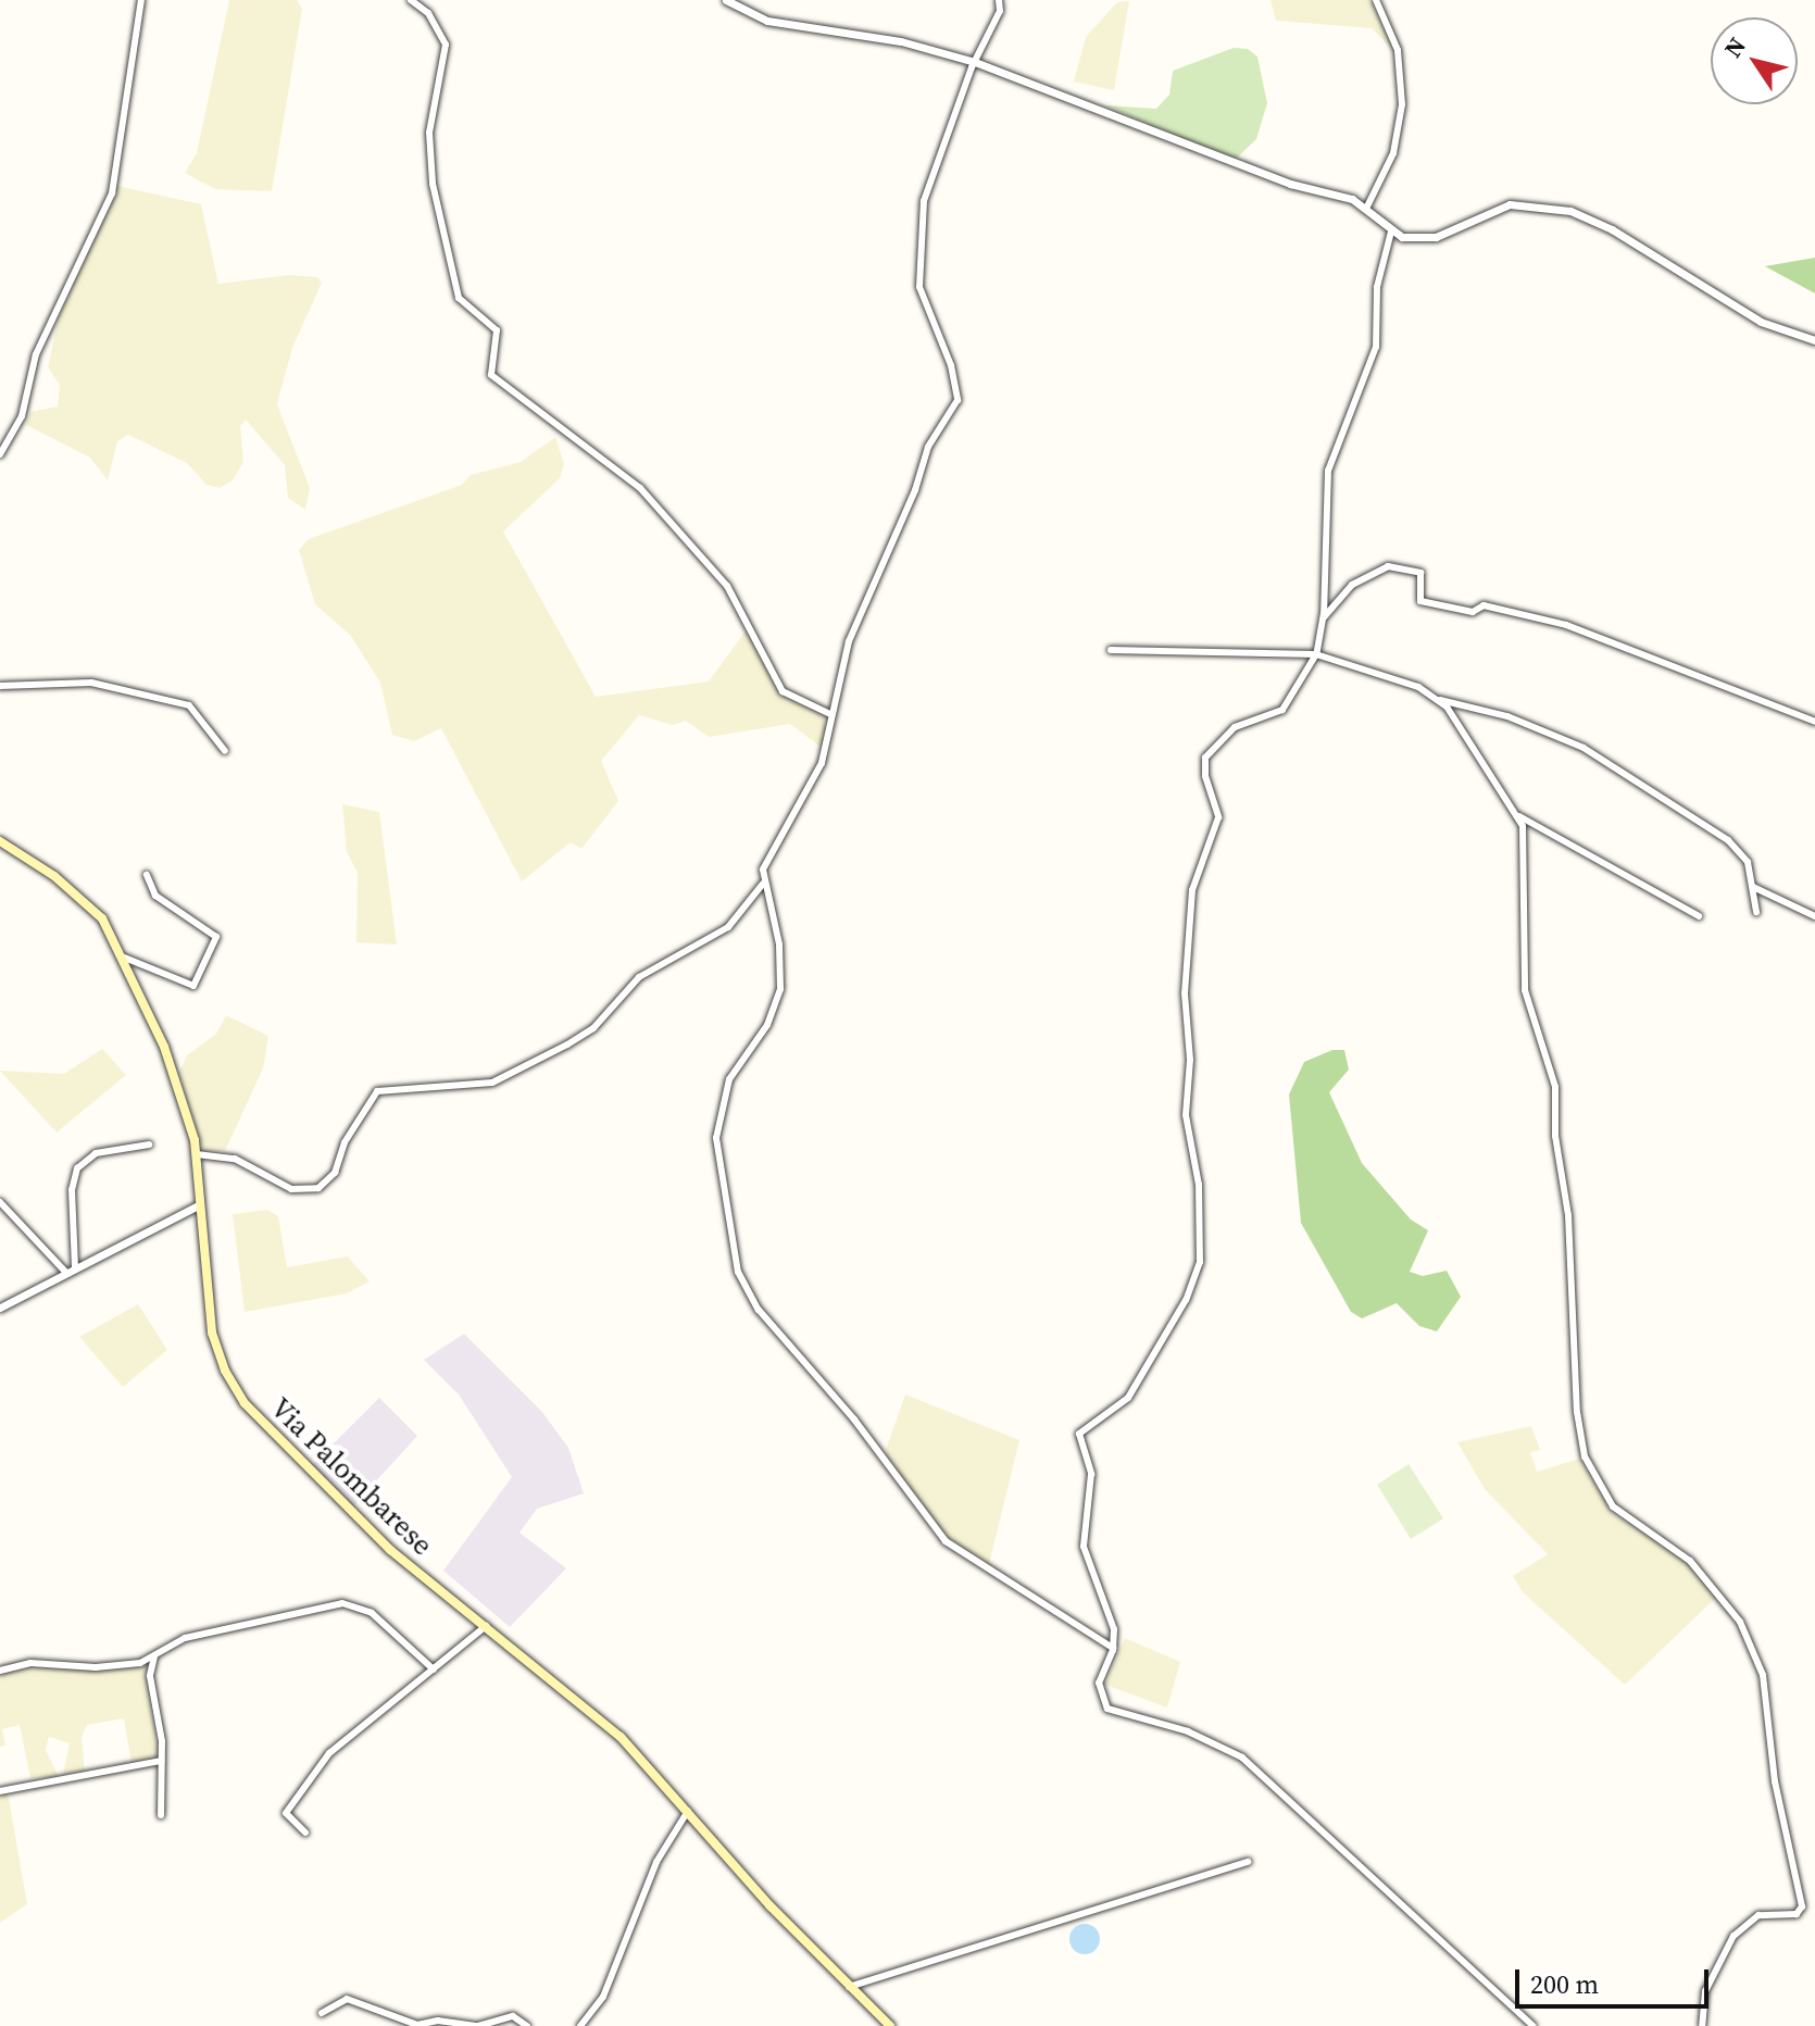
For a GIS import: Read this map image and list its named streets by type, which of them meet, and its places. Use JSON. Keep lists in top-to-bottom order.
{
  "streets": {
    "main road": ["Via Palombarese"]
  },
  "scale_bar": "200 m",
  "north": "top left"
}
